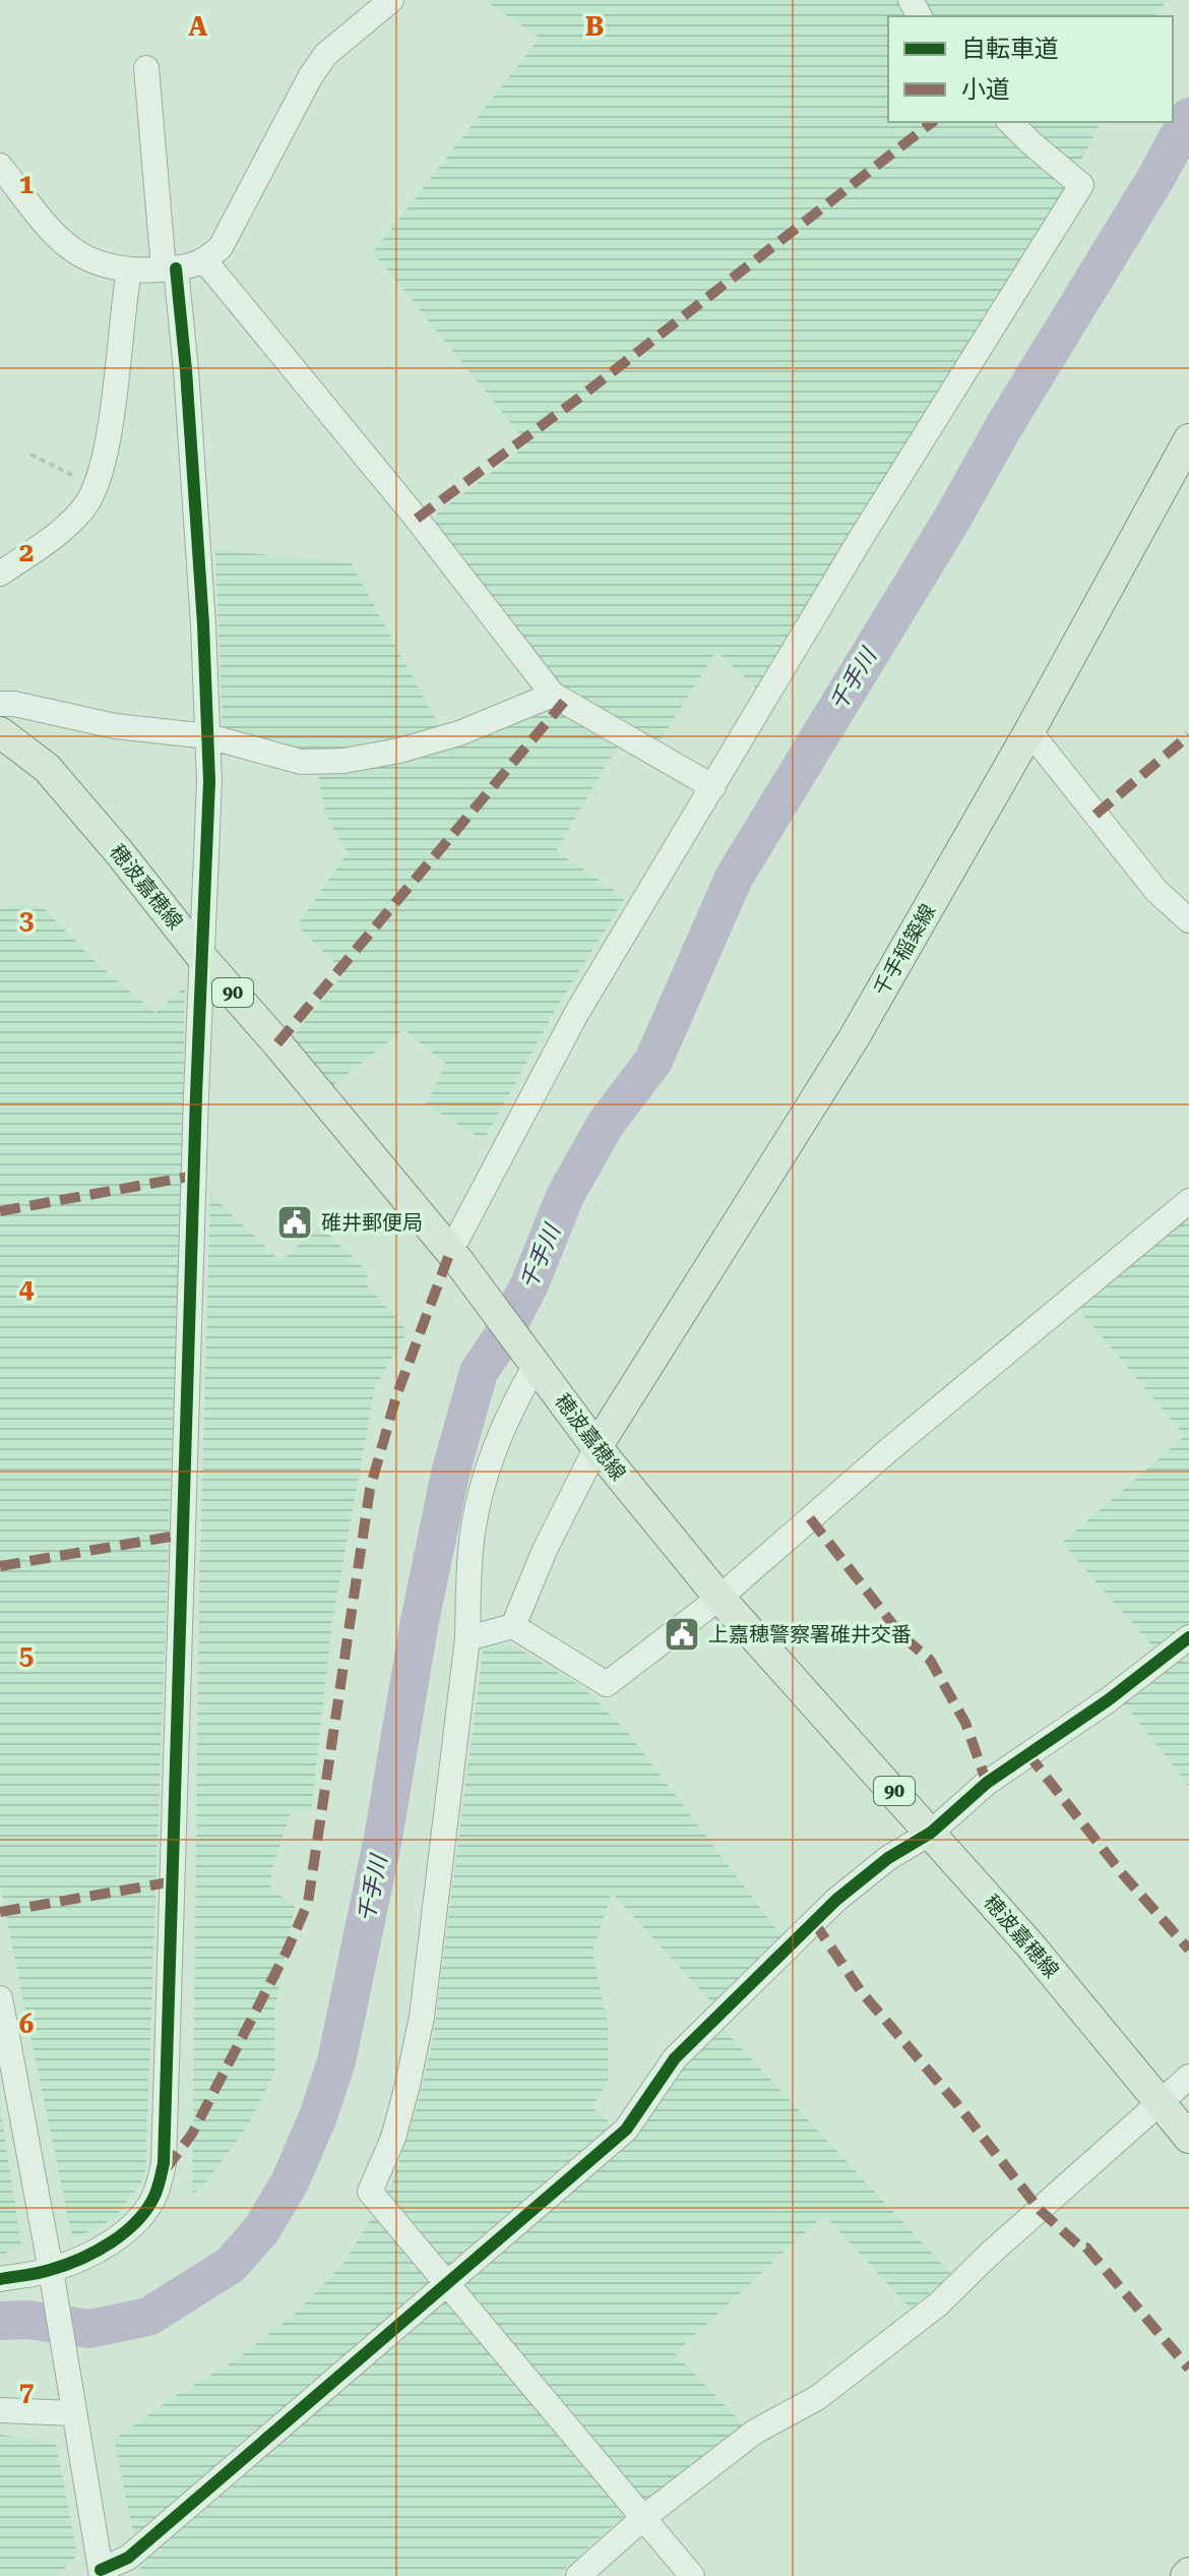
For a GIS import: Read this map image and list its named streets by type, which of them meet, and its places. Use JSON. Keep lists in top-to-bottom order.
{
  "streets": {
    "main road": ["穂波嘉穂線", "千手稲築線", "90"]
  },
  "crossings": [
    ["穂波嘉穂線", "千手稲築線"]
  ],
  "water": ["千手川"],
  "places": {
    "public building": ["碓井郵便局", "上嘉穂警察署碓井交番"]
  },
  "legend": ["自転車道", "小道"],
  "grid": {
    "columns": ["A", "B"],
    "rows": [
      "1",
      "2",
      "3",
      "4",
      "5",
      "6",
      "7"
    ]
  }
}
